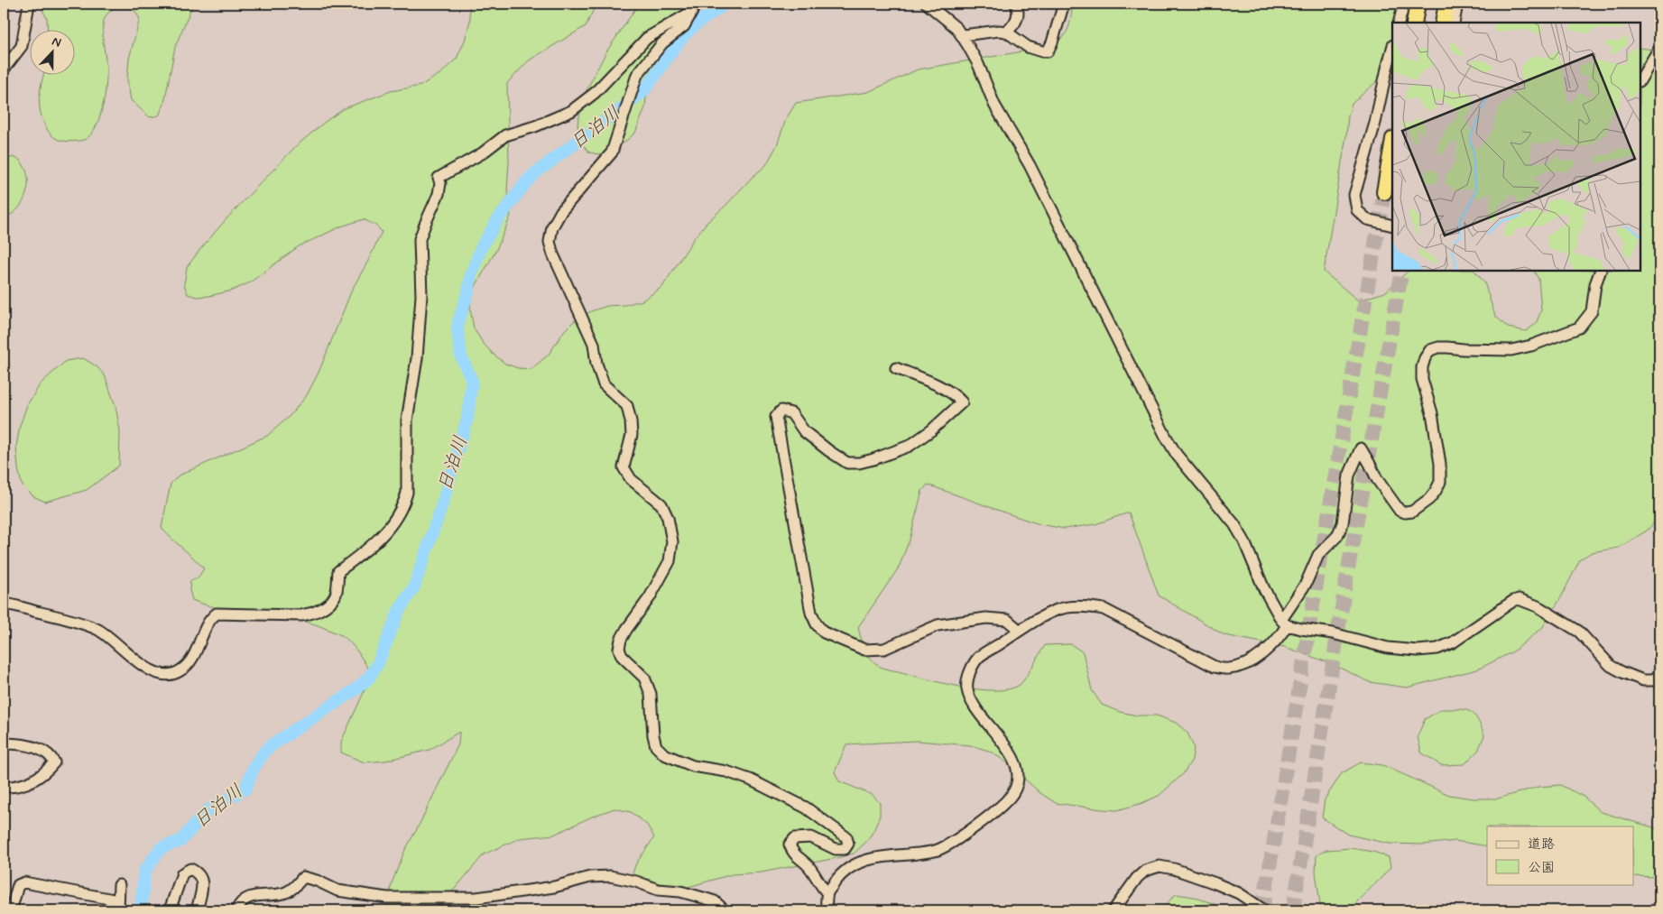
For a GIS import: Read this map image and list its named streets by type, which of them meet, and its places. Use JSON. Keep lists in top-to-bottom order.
{
  "water": ["日泊川"],
  "legend": ["道路", "公園"],
  "north": "top"
}
